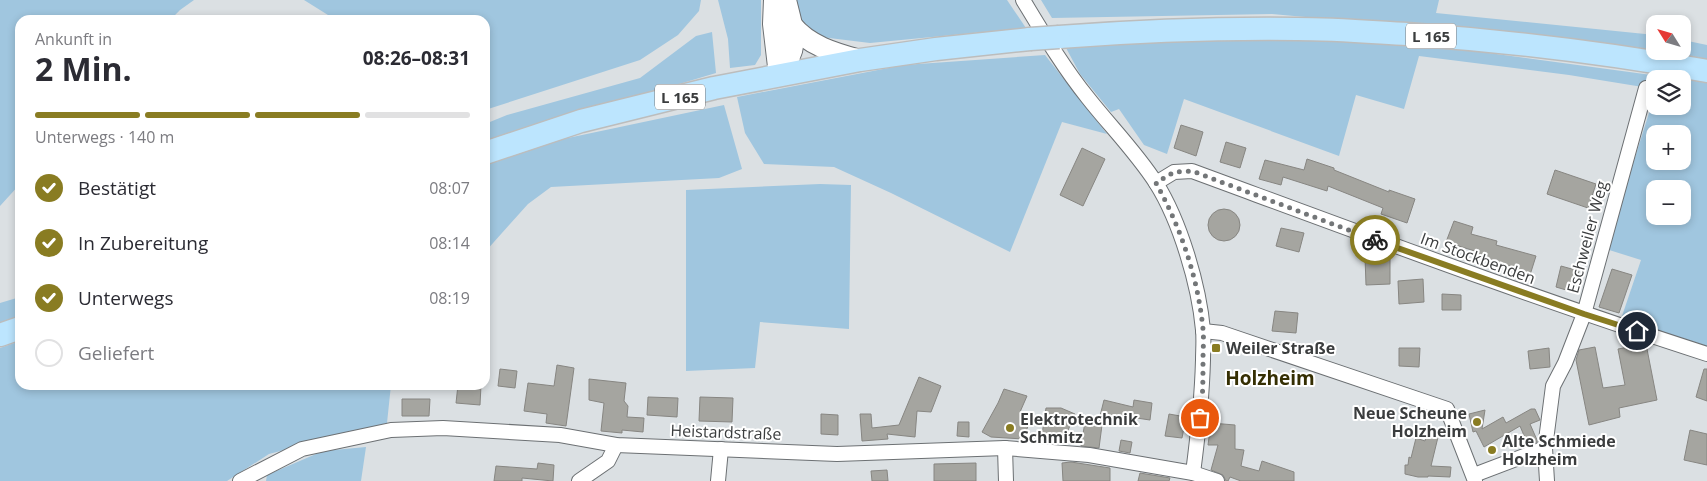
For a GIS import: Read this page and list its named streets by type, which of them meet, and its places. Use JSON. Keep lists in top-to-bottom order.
{
  "streets": {
    "main road": ["L 165"],
    "street": ["Eschweiler Weg", "Im Stockbenden", "Heistardstraße"]
  },
  "crossings": [
    ["Eschweiler Weg", "Im Stockbenden"]
  ],
  "districts": ["Holzheim"],
  "places": {
    "transit": ["Weiler Straße"],
    "other": ["Neue Scheune Holzheim", "Elektrotechnik Schmitz", "Alte Schmiede Holzheim"]
  },
  "north": "top left",
  "page": {
    "map_buttons": ["+", "−"],
    "heading": ["2 Min.", "Ankunft in", "08:26–08:31"],
    "bar": "Unterwegs · 140 m",
    "list": [
      ["Bestätigt", "08:07"],
      ["In Zubereitung", "08:14"],
      ["Unterwegs", "08:19"],
      "Geliefert"
    ]
  }
}
